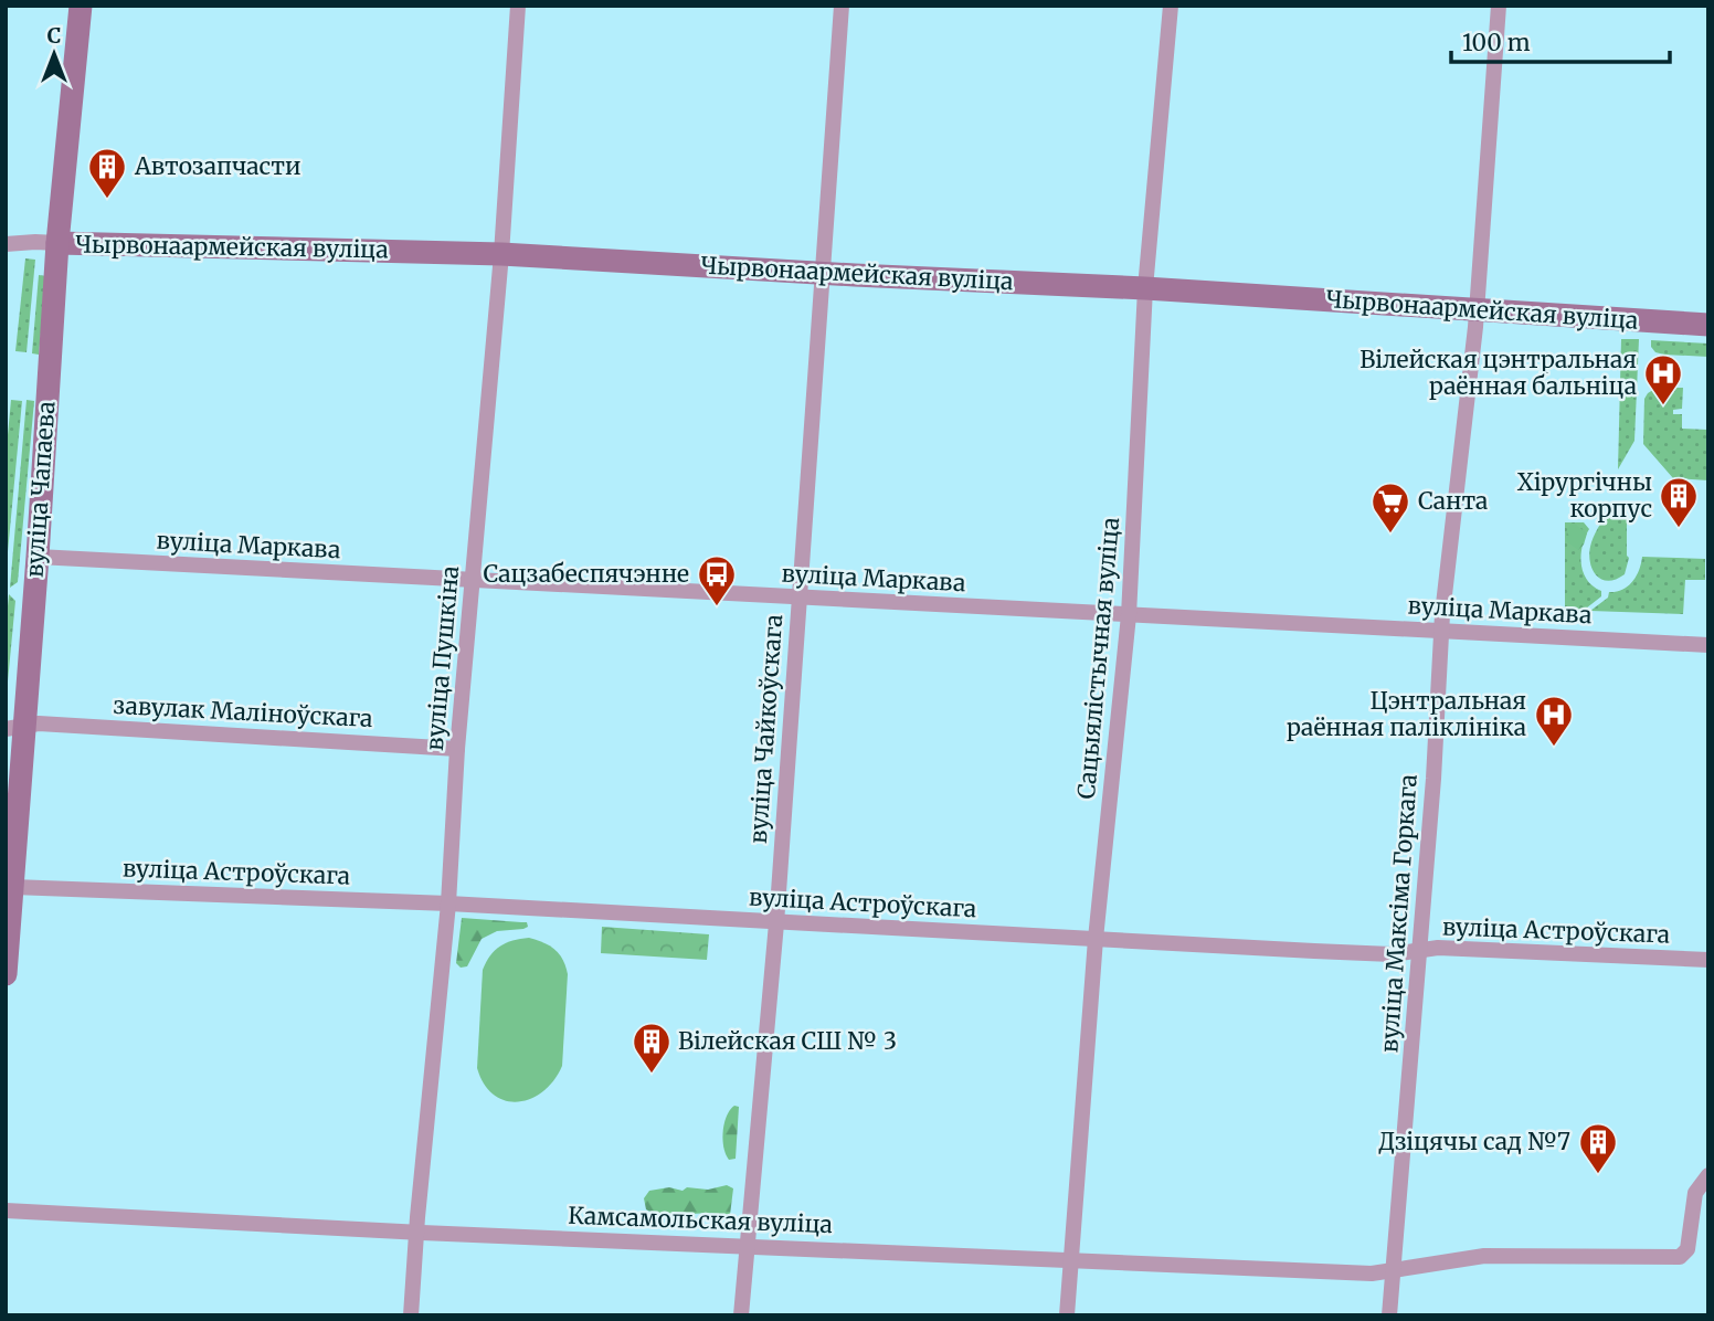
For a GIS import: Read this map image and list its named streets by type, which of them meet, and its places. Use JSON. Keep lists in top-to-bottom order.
{
  "streets": {
    "main road": ["Чырвонаармейская вуліца", "вуліца Чапаева"],
    "street": [
      "вуліца Маркава",
      "вуліца Пушкіна",
      "Сацыялістычная вуліца",
      "завулак Маліноўскага",
      "вуліца Чайкоўскага",
      "вуліца Астроўскага",
      "вуліца Максіма Горкага",
      "Камсамольская вуліца"
    ]
  },
  "crossings": [
    ["Чырвонаармейская вуліца", "вуліца Чапаева"],
    ["Чырвонаармейская вуліца", "вуліца Пушкіна"],
    ["Чырвонаармейская вуліца", "Сацыялістычная вуліца"],
    ["Чырвонаармейская вуліца", "вуліца Чайкоўскага"],
    ["Чырвонаармейская вуліца", "вуліца Максіма Горкага"],
    ["вуліца Чапаева", "вуліца Маркава"],
    ["вуліца Чапаева", "завулак Маліноўскага"],
    ["вуліца Чапаева", "вуліца Астроўскага"],
    ["вуліца Маркава", "вуліца Пушкіна"],
    ["вуліца Маркава", "Сацыялістычная вуліца"],
    ["вуліца Маркава", "вуліца Чайкоўскага"],
    ["вуліца Маркава", "вуліца Максіма Горкага"],
    ["вуліца Пушкіна", "завулак Маліноўскага"],
    ["вуліца Пушкіна", "вуліца Астроўскага"],
    ["вуліца Пушкіна", "Камсамольская вуліца"],
    ["Сацыялістычная вуліца", "вуліца Астроўскага"],
    ["Сацыялістычная вуліца", "Камсамольская вуліца"],
    ["вуліца Чайкоўскага", "вуліца Астроўскага"],
    ["вуліца Чайкоўскага", "Камсамольская вуліца"],
    ["вуліца Астроўскага", "вуліца Максіма Горкага"],
    ["вуліца Максіма Горкага", "Камсамольская вуліца"]
  ],
  "places": {
    "building": [
      "Автозапчасти",
      "Хірургічны корпус",
      "Вілейская СШ № 3",
      "Дзіцячы сад №7"
    ],
    "hospital": ["Вілейская цэнтральная раённая бальніца", "Цэнтральная раённая паліклініка"],
    "supermarket": ["Санта"],
    "bus stop": ["Сацзабеспячэнне"]
  },
  "scale_bar": "100 m",
  "north": "top"
}
